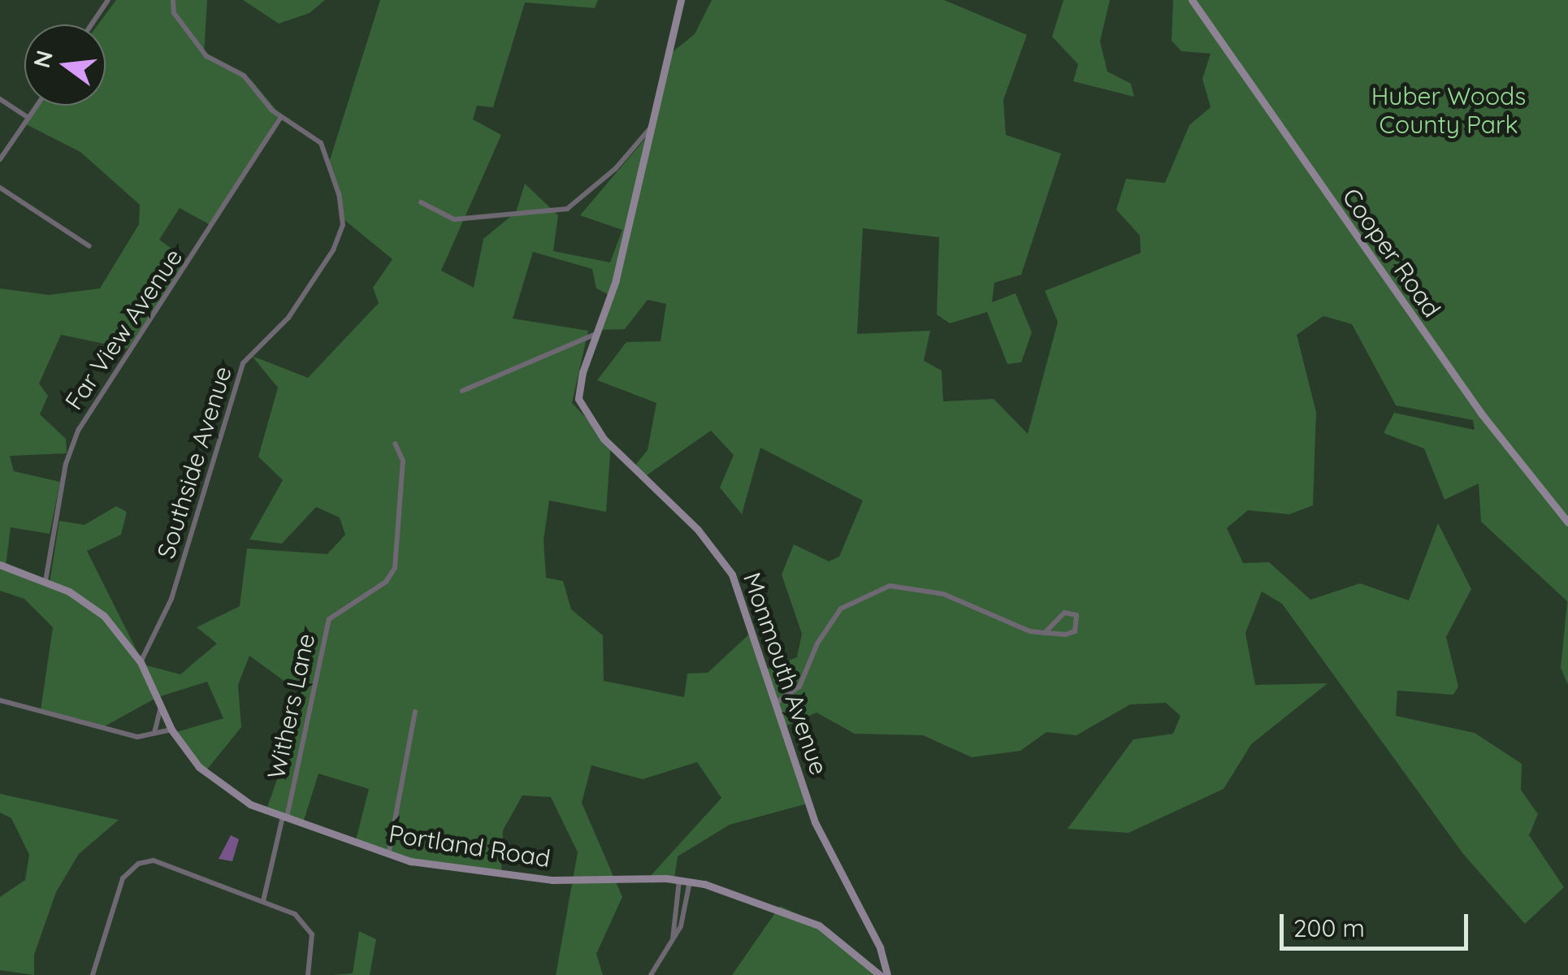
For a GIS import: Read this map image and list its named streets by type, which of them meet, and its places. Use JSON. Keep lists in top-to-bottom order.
{
  "streets": {
    "street": [
      "Cooper Road",
      "Far View Avenue",
      "Southside Avenue",
      "Monmouth Avenue",
      "Withers Lane",
      "Portland Road"
    ]
  },
  "crossings": [
    ["Far View Avenue", "Southside Avenue"],
    ["Far View Avenue", "Portland Road"],
    ["Southside Avenue", "Portland Road"],
    ["Withers Lane", "Portland Road"]
  ],
  "parks": ["Huber Woods County Park"],
  "scale_bar": "200 m",
  "north": "left"
}
